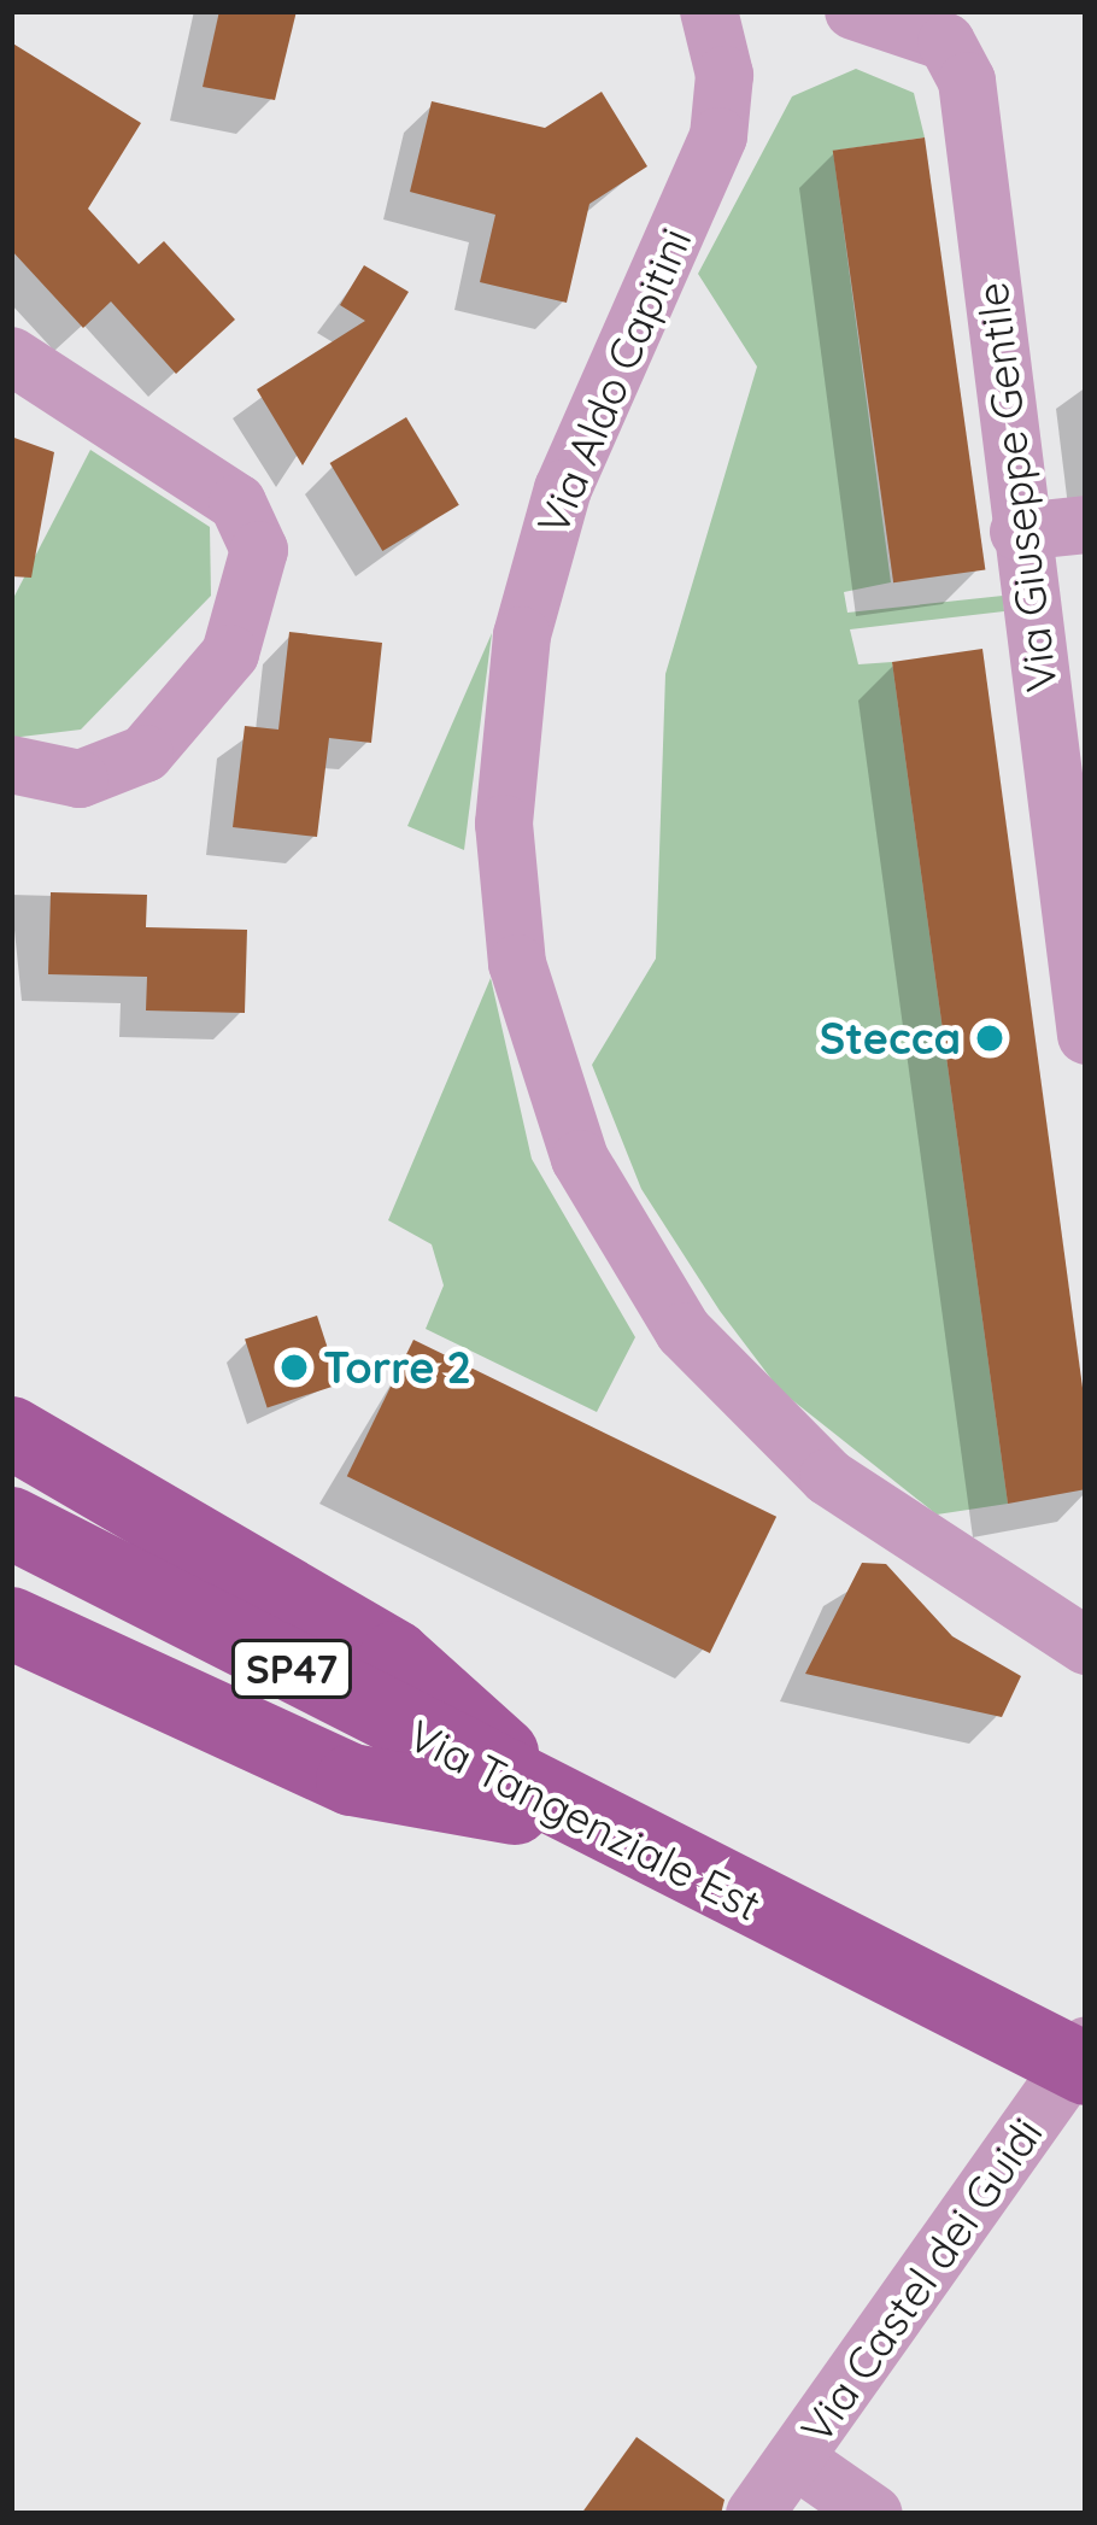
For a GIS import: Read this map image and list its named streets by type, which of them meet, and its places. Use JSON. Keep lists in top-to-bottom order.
{
  "streets": {
    "main road": ["SP47", "Via Tangenziale Est"],
    "street": ["Via Aldo Capitini", "Via Giuseppe Gentile", "Via Castel dei Guidi"]
  },
  "crossings": [
    ["Via Tangenziale Est", "Via Castel dei Guidi"]
  ],
  "places": ["Stecca", "Torre 2"]
}
